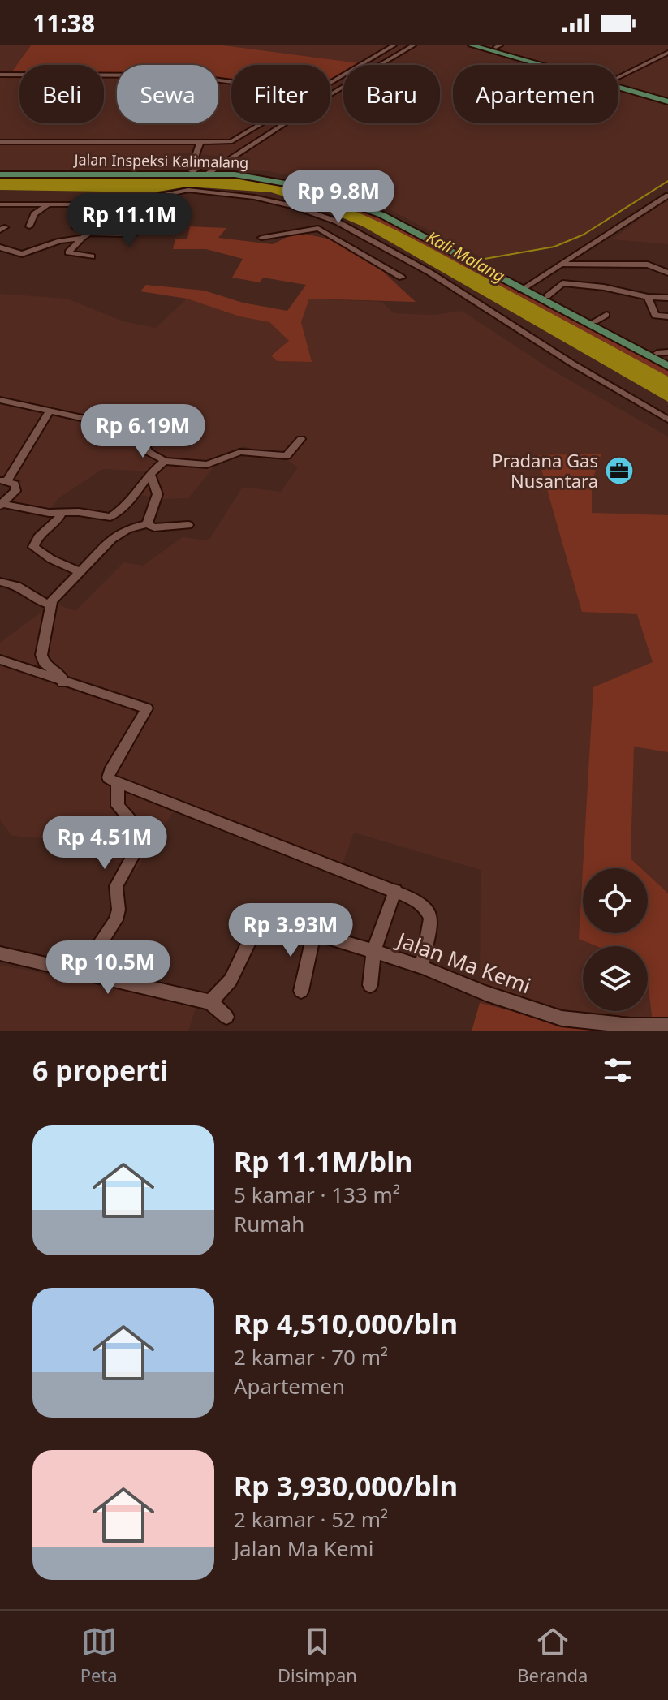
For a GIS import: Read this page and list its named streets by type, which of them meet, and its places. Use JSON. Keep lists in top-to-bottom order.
{
  "streets": {
    "main road": ["Jalan Inspeksi Kalimalang"],
    "street": ["Jalan Ma Kemi"]
  },
  "water": ["Kali Malang"],
  "places": {
    "office": ["Pradana Gas Nusantara"]
  },
  "page": {
    "status": "11:38",
    "chip": [
      "Beli",
      "Sewa",
      "Filter",
      "Baru",
      "Apartemen"
    ],
    "price": [
      "Rp 9.8M",
      "Rp 11.1M",
      "Rp 6.19M",
      "Rp 4.51M",
      "Rp 3.93M",
      "Rp 10.5M"
    ],
    "heading": "6 properti",
    "list": [
      {
        "name": "Rp 11.1M/bln",
        "note": "5 kamar · 133 m² · Rumah"
      },
      {
        "name": "Rp 4,510,000/bln",
        "note": "2 kamar · 70 m² · Apartemen"
      },
      {
        "name": "Rp 3,930,000/bln",
        "note": "2 kamar · 52 m² · Jalan Ma Kemi"
      }
    ],
    "tabs": ["Peta", "Disimpan", "Beranda"]
  }
}
